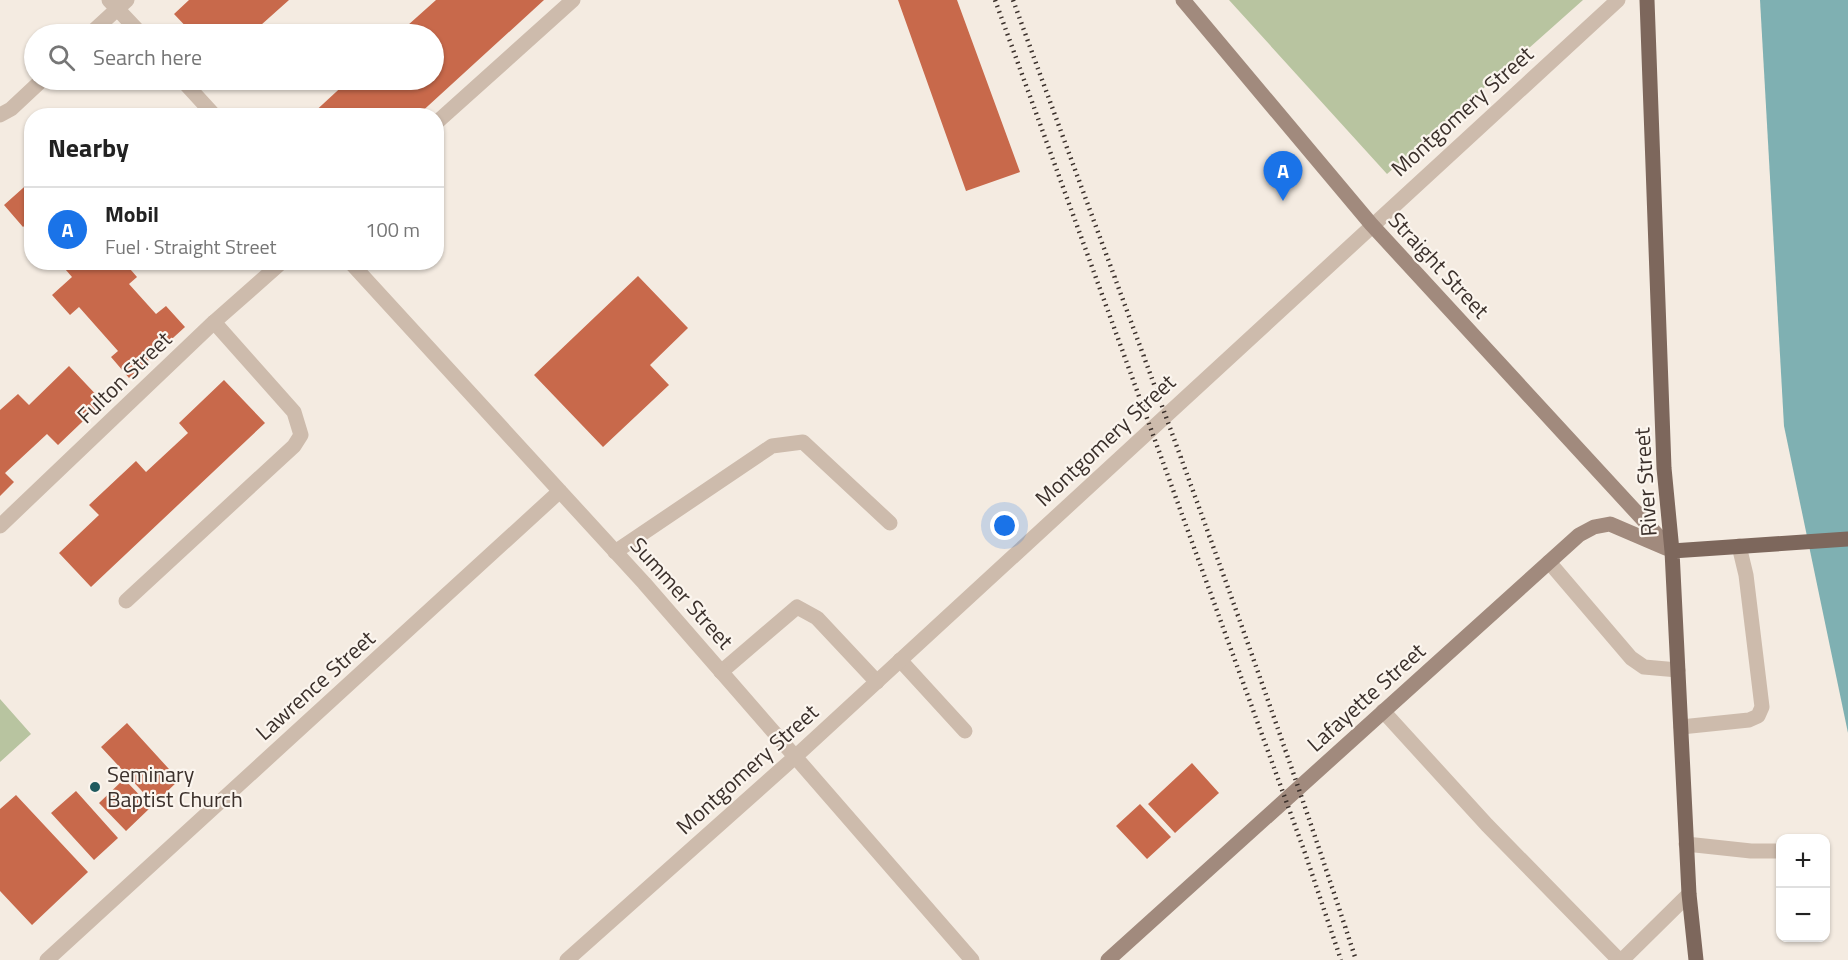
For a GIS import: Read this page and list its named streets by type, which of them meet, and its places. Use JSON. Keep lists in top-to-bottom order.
{
  "streets": {
    "main road": ["Straight Street", "River Street", "Lafayette Street"],
    "street": [
      "Montgomery Street",
      "Fulton Street",
      "Summer Street",
      "Lawrence Street"
    ]
  },
  "crossings": [
    ["Montgomery Street", "Straight Street"],
    ["Montgomery Street", "Summer Street"],
    ["Straight Street", "River Street"],
    ["Straight Street", "Lafayette Street"],
    ["River Street", "Lafayette Street"],
    ["Summer Street", "Lawrence Street"]
  ],
  "places": ["Seminary Baptist Church"],
  "page": {
    "search": "Search here",
    "heading": "Nearby",
    "pins": "A",
    "list": [
      {
        "mark": "A",
        "name": "Mobil",
        "note": "Fuel · Straight Street",
        "value": "100 m"
      }
    ],
    "map_buttons": ["+", "−"]
  }
}
